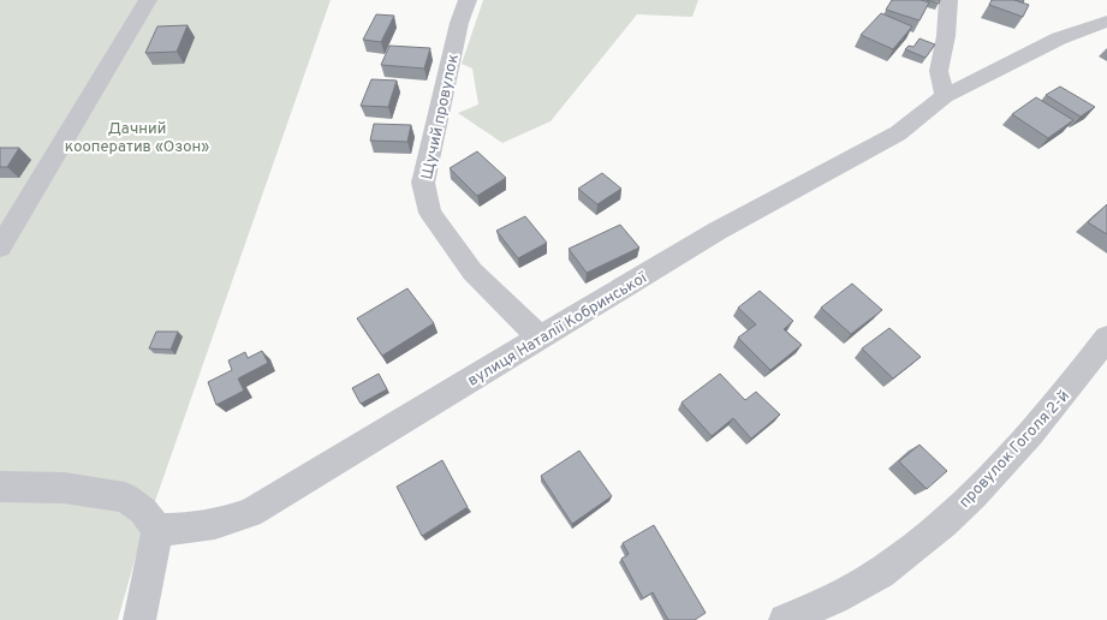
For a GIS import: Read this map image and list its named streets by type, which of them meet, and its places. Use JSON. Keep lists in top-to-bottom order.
{
  "streets": {
    "street": ["Щучий провулок", "вулиця Наталії Кобринської", "провулок Гоголя 2-й"]
  },
  "crossings": [
    ["Щучий провулок", "вулиця Наталії Кобринської"]
  ],
  "parks": ["Дачний кооператив «Озон»"]
}
